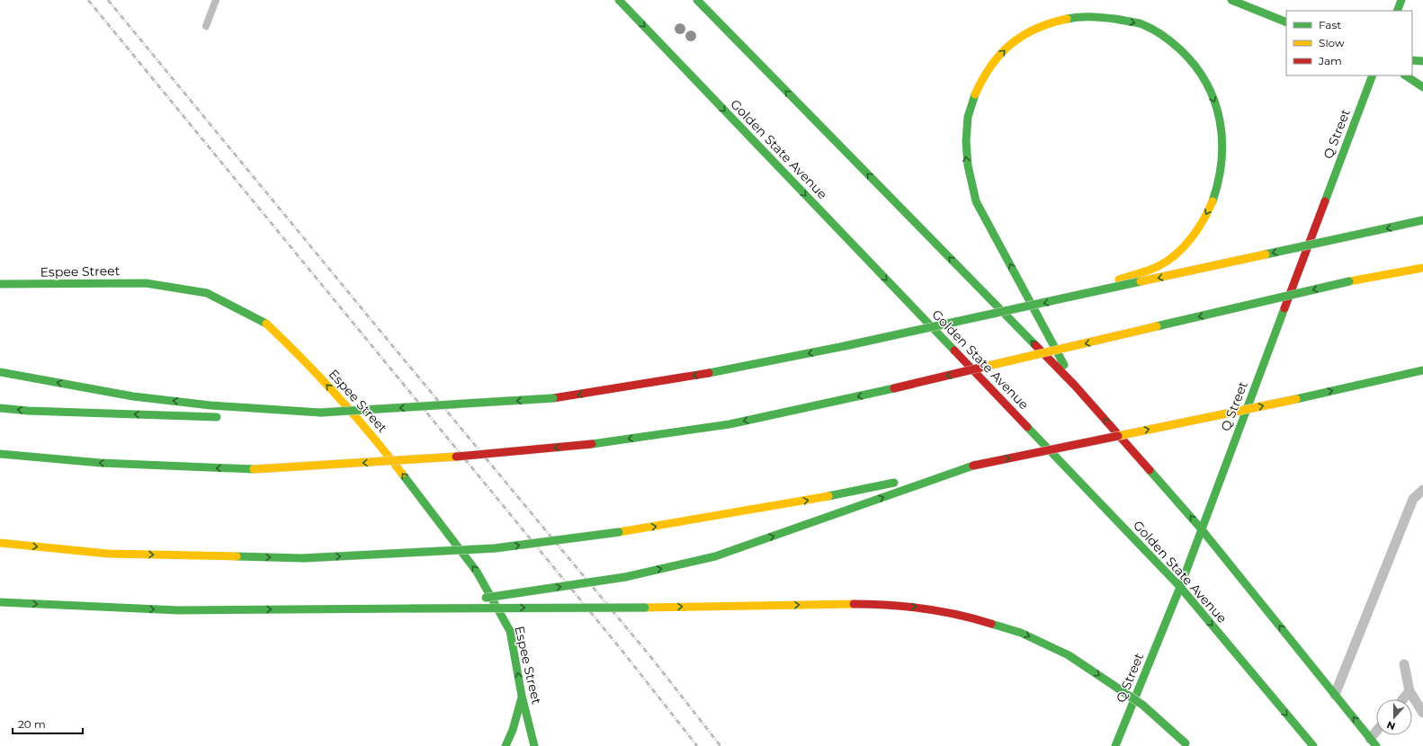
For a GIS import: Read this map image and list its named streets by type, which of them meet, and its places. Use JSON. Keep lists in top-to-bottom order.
{
  "streets": {
    "main road": ["Q Street", "Golden State Avenue", "Espee Street"]
  },
  "crossings": [
    ["Q Street", "Golden State Avenue"]
  ],
  "one_way": ["Espee Street"],
  "legend": ["Fast", "Slow", "Jam"],
  "scale_bar": "20 m",
  "north": "bottom"
}
